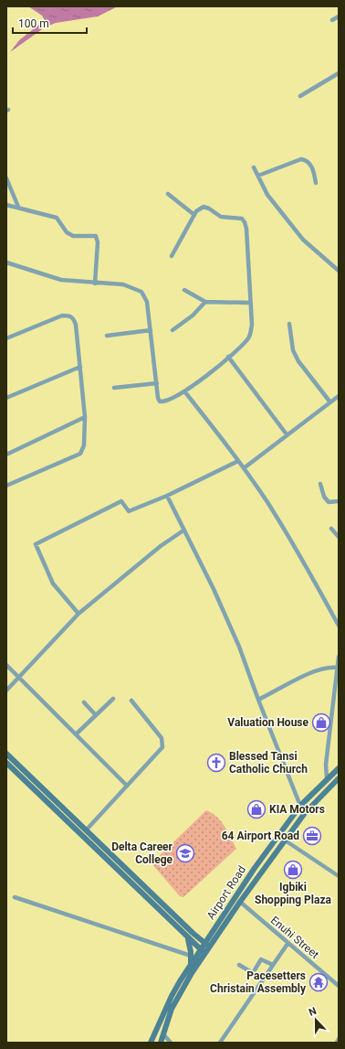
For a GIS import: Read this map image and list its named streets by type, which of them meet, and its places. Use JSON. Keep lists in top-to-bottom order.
{
  "streets": {
    "main road": ["Airport Road"],
    "street": ["Enuhi Street"]
  },
  "crossings": [
    ["Airport Road", "Enuhi Street"]
  ],
  "places": {
    "shop": ["Valuation House", "KIA Motors", "Igbiki Shopping Plaza"],
    "church": ["Blessed Tansi Catholic Church"],
    "office": ["64 Airport Road"],
    "school or university": ["Delta Career College"],
    "temple": ["Pacesetters Christain Assembly"]
  },
  "scale_bar": "100 m",
  "north": "top"
}
